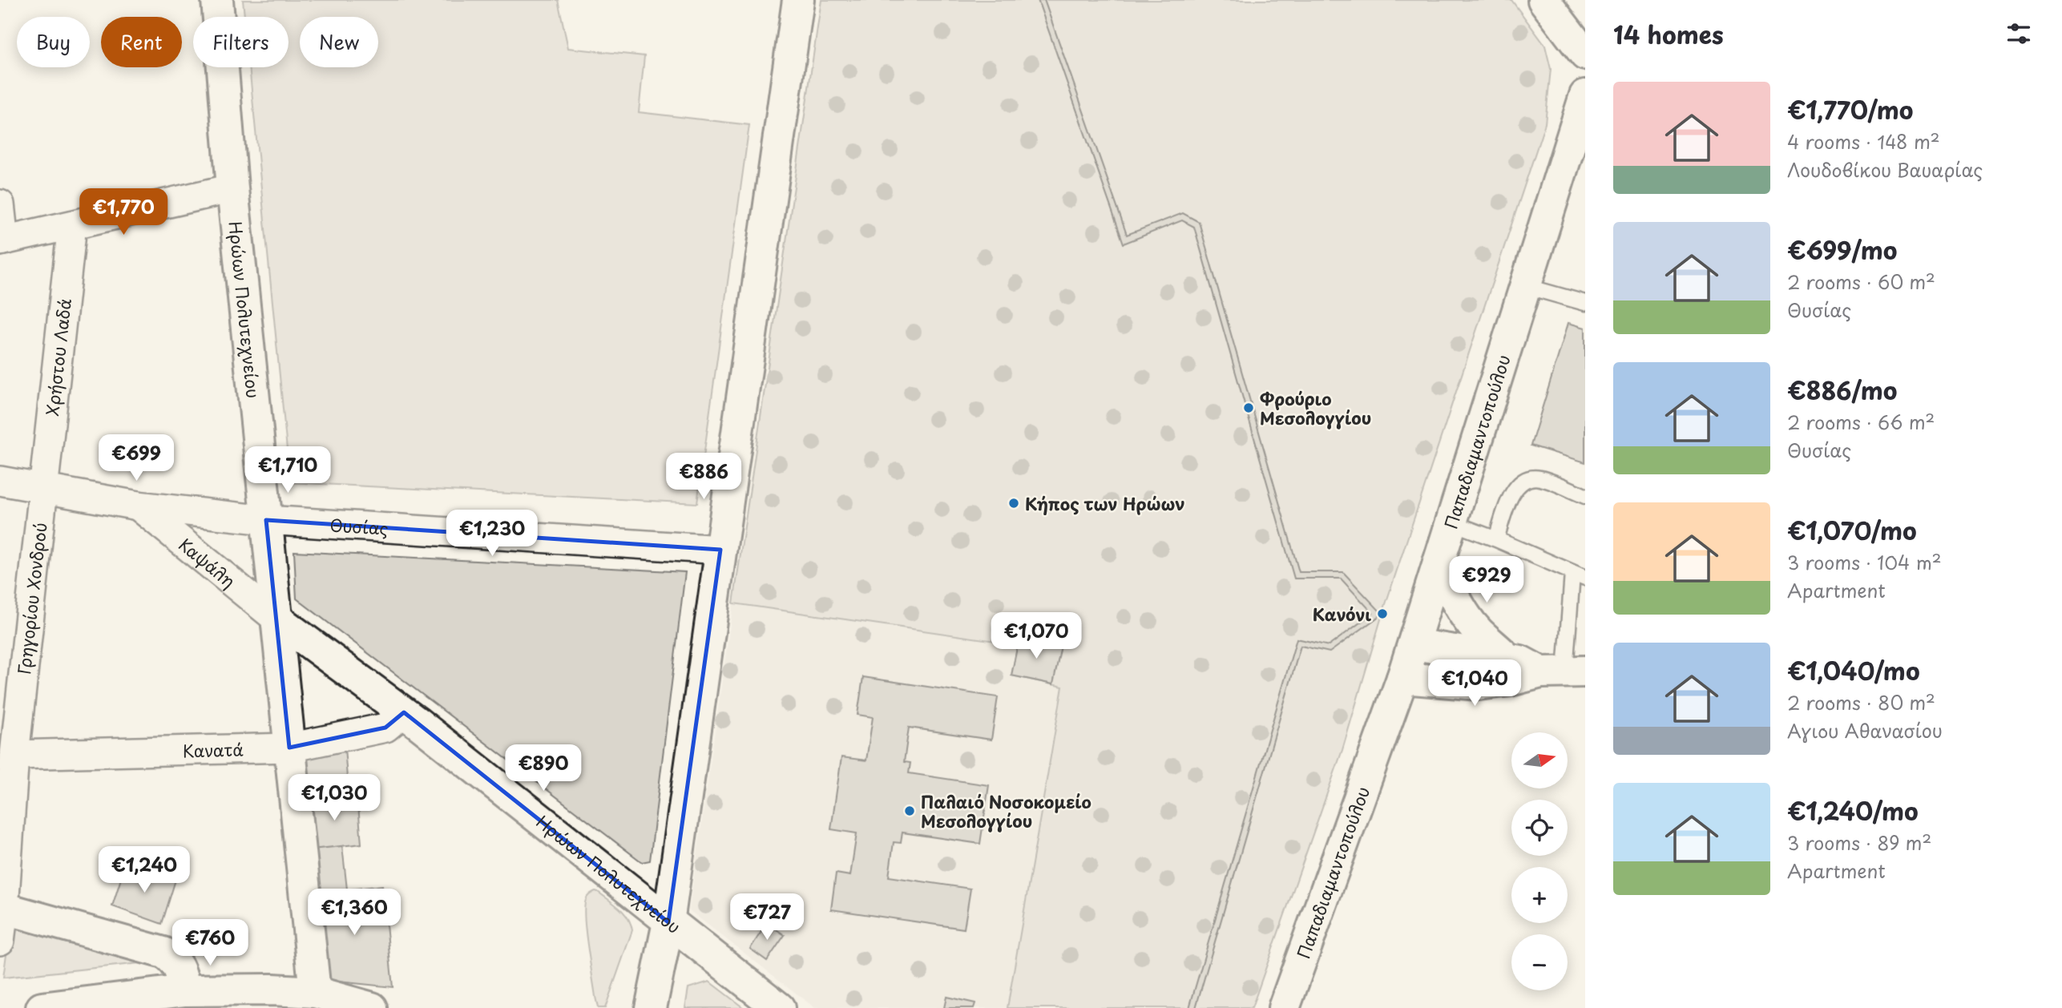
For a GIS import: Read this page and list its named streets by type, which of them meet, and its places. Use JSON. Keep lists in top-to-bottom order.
{
  "streets": {
    "street": [
      "Ηρώων Πολυτεχνείου",
      "Χρήστου Λαδά",
      "Παπαδιαμαντοπούλου",
      "Θυσίας",
      "Καψάλη",
      "Γρηγορίου Χονδρού",
      "Κανατά"
    ]
  },
  "crossings": [
    ["Ηρώων Πολυτεχνείου", "Θυσίας"],
    ["Ηρώων Πολυτεχνείου", "Καψάλη"],
    ["Ηρώων Πολυτεχνείου", "Κανατά"],
    ["Χρήστου Λαδά", "Θυσίας"],
    ["Χρήστου Λαδά", "Γρηγορίου Χονδρού"],
    ["Θυσίας", "Καψάλη"],
    ["Θυσίας", "Γρηγορίου Χονδρού"],
    ["Γρηγορίου Χονδρού", "Κανατά"]
  ],
  "places": [
    "Φρούριο Μεσολογγίου",
    "Κήπος των Ηρώων",
    "Κανόνι",
    "Παλαιό Νοσοκομείο Μεσολογγίου"
  ],
  "north": "right",
  "page": {
    "heading": "14 homes",
    "chip": [
      "Buy",
      "Rent",
      "Filters",
      "New"
    ],
    "list": [
      {
        "name": "€1,770/mo",
        "note": "4 rooms · 148 m² · Λουδοβίκου Βαυαρίας"
      },
      {
        "name": "€699/mo",
        "note": "2 rooms · 60 m² · Θυσίας"
      },
      {
        "name": "€886/mo",
        "note": "2 rooms · 66 m² · Θυσίας"
      },
      {
        "name": "€1,070/mo",
        "note": "3 rooms · 104 m² · Apartment"
      },
      {
        "name": "€1,040/mo",
        "note": "2 rooms · 80 m² · Αγιου Αθανασίου"
      },
      {
        "name": "€1,240/mo",
        "note": "3 rooms · 89 m² · Apartment"
      }
    ],
    "price": [
      "€1,770",
      "€699",
      "€1,710",
      "€886",
      "€1,230",
      "€929",
      "€1,070",
      "€1,040",
      "€890",
      "€1,030",
      "€1,240",
      "€1,360",
      "€727",
      "€760"
    ],
    "map_buttons": ["+", "−"]
  }
}
